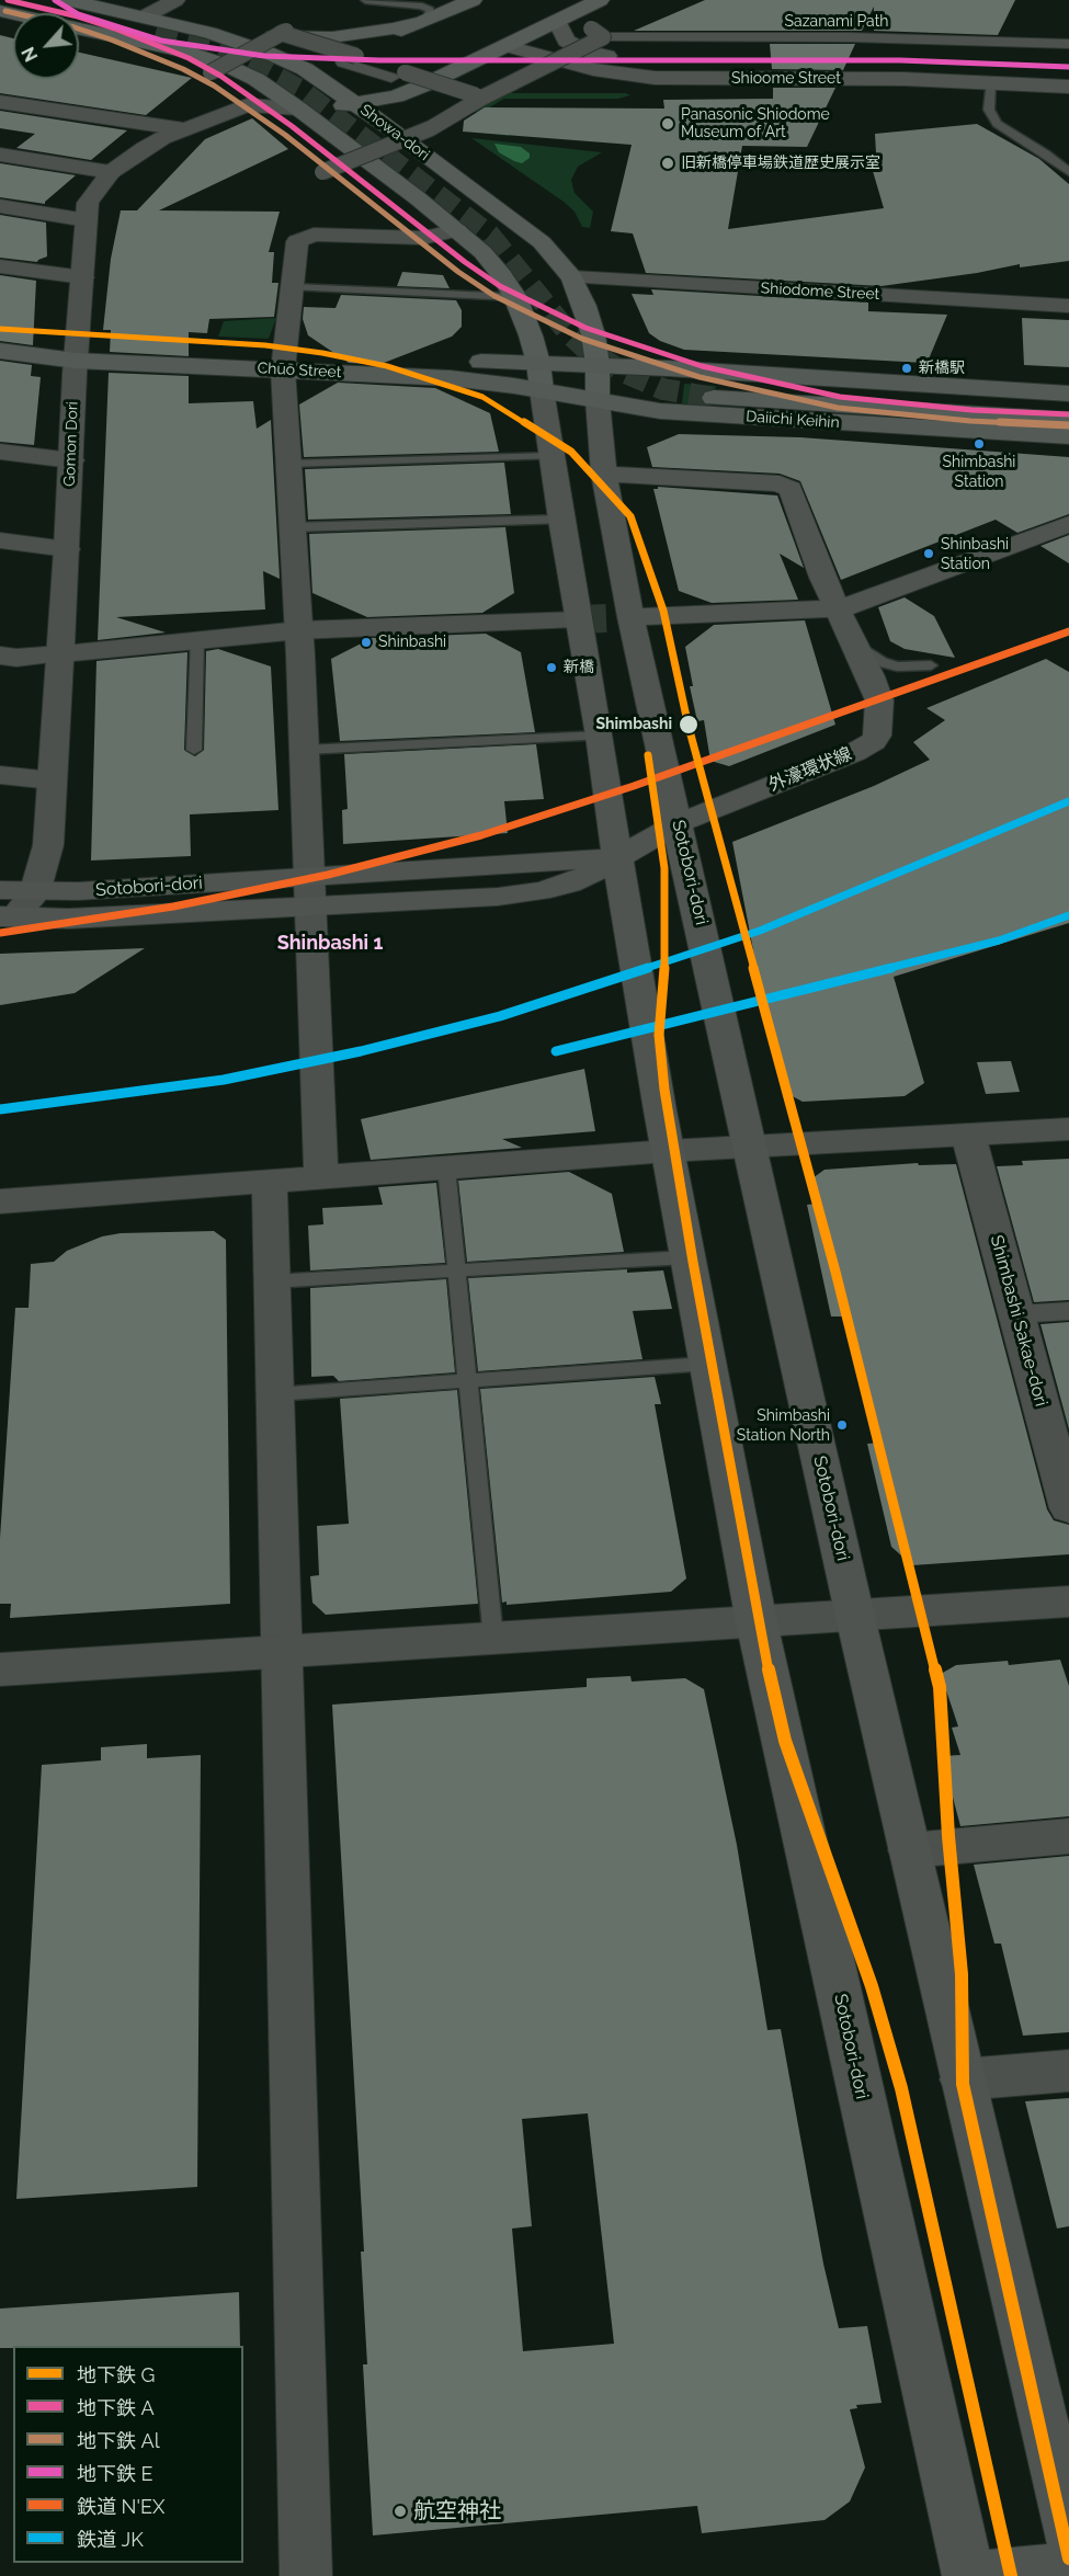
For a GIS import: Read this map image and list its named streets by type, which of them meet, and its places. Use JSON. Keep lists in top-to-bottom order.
{
  "streets": {
    "highway": ["Chūō Street", "Daiichi Keihin"],
    "main road": [
      "Shioome Street",
      "Showa-dori",
      "外濠環状線",
      "Sotobori-dori"
    ],
    "street": [
      "Sazanami Path",
      "Shiodome Street",
      "Gomon Dori",
      "Shimbashi Sakae-dori"
    ]
  },
  "crossings": [
    ["Showa-dori", "Shiodome Street"],
    ["Showa-dori", "Chūō Street"],
    ["Showa-dori", "Daiichi Keihin"],
    ["Showa-dori", "Sotobori-dori"],
    ["Chūō Street", "Daiichi Keihin"],
    ["Chūō Street", "Gomon Dori"],
    ["Chūō Street", "Sotobori-dori"],
    ["Daiichi Keihin", "Sotobori-dori"],
    ["Gomon Dori", "Sotobori-dori"],
    ["外濠環状線", "Sotobori-dori"]
  ],
  "districts": ["Shinbashi 1"],
  "places": [
    "Panasonic Shiodome Museum of Art",
    "旧新橋停車場鉄道歴史展示室",
    "新橋駅",
    "Shimbashi Station",
    "Shinbashi Station",
    "Shinbashi",
    "新橋",
    "Shimbashi",
    "Shimbashi Station North",
    "航空神社"
  ],
  "lines": [
    "metro line A",
    "metro line E",
    "metro line Al",
    "metro line G",
    "rail line N'EX",
    "rail line JK"
  ],
  "legend": [
    "地下鉄 G",
    "地下鉄 A",
    "地下鉄 Al",
    "地下鉄 E",
    "鉄道 N'EX",
    "鉄道 JK"
  ],
  "north": "bottom left"
}
